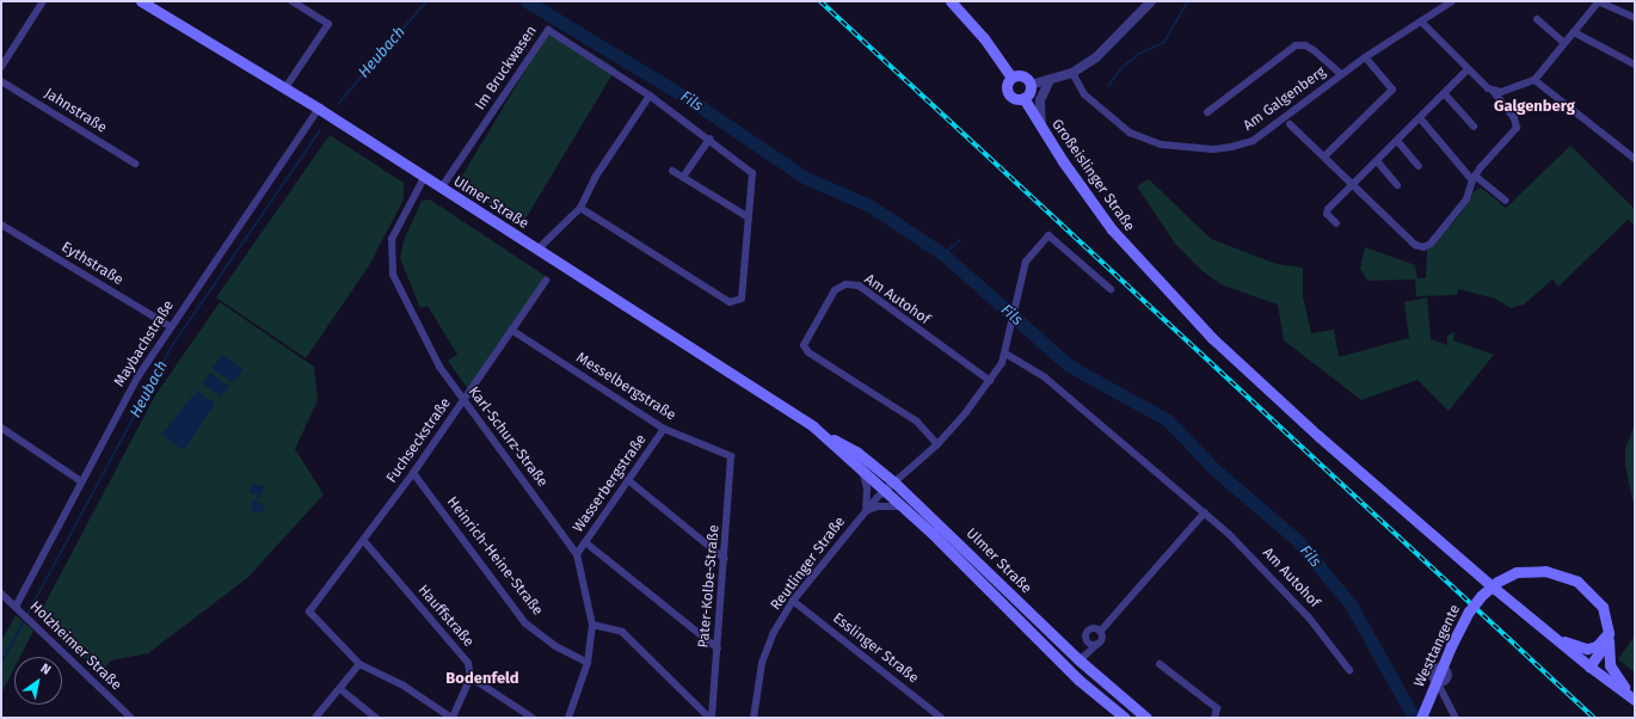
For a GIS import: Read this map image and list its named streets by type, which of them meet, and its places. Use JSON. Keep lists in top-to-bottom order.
{
  "streets": {
    "main road": ["Großeislinger Straße", "Ulmer Straße", "Westtangente"],
    "street": [
      "Im Bruckwasen",
      "Am Galgenberg",
      "Jahnstraße",
      "Eythstraße",
      "Am Autohof",
      "Maybachstraße",
      "Messelbergstraße",
      "Karl-Schurz-Straße",
      "Fuchseckstraße",
      "Wasserbergstraße",
      "Heinrich-Heine-Straße",
      "Reutlinger Straße",
      "Pater-Kolbe-Straße",
      "Hauffstraße",
      "Holzheimer Straße",
      "Esslinger Straße"
    ]
  },
  "crossings": [
    ["Im Bruckwasen", "Ulmer Straße"],
    ["Ulmer Straße", "Maybachstraße"],
    ["Ulmer Straße", "Karl-Schurz-Straße"],
    ["Ulmer Straße", "Reutlinger Straße"],
    ["Eythstraße", "Maybachstraße"],
    ["Maybachstraße", "Holzheimer Straße"],
    ["Messelbergstraße", "Fuchseckstraße"],
    ["Messelbergstraße", "Wasserbergstraße"],
    ["Messelbergstraße", "Pater-Kolbe-Straße"],
    ["Karl-Schurz-Straße", "Fuchseckstraße"],
    ["Karl-Schurz-Straße", "Wasserbergstraße"],
    ["Karl-Schurz-Straße", "Heinrich-Heine-Straße"],
    ["Fuchseckstraße", "Heinrich-Heine-Straße"],
    ["Fuchseckstraße", "Hauffstraße"],
    ["Reutlinger Straße", "Esslinger Straße"]
  ],
  "districts": ["Galgenberg", "Bodenfeld"],
  "water": ["Heubach", "Fils"],
  "north": "top right"
}
